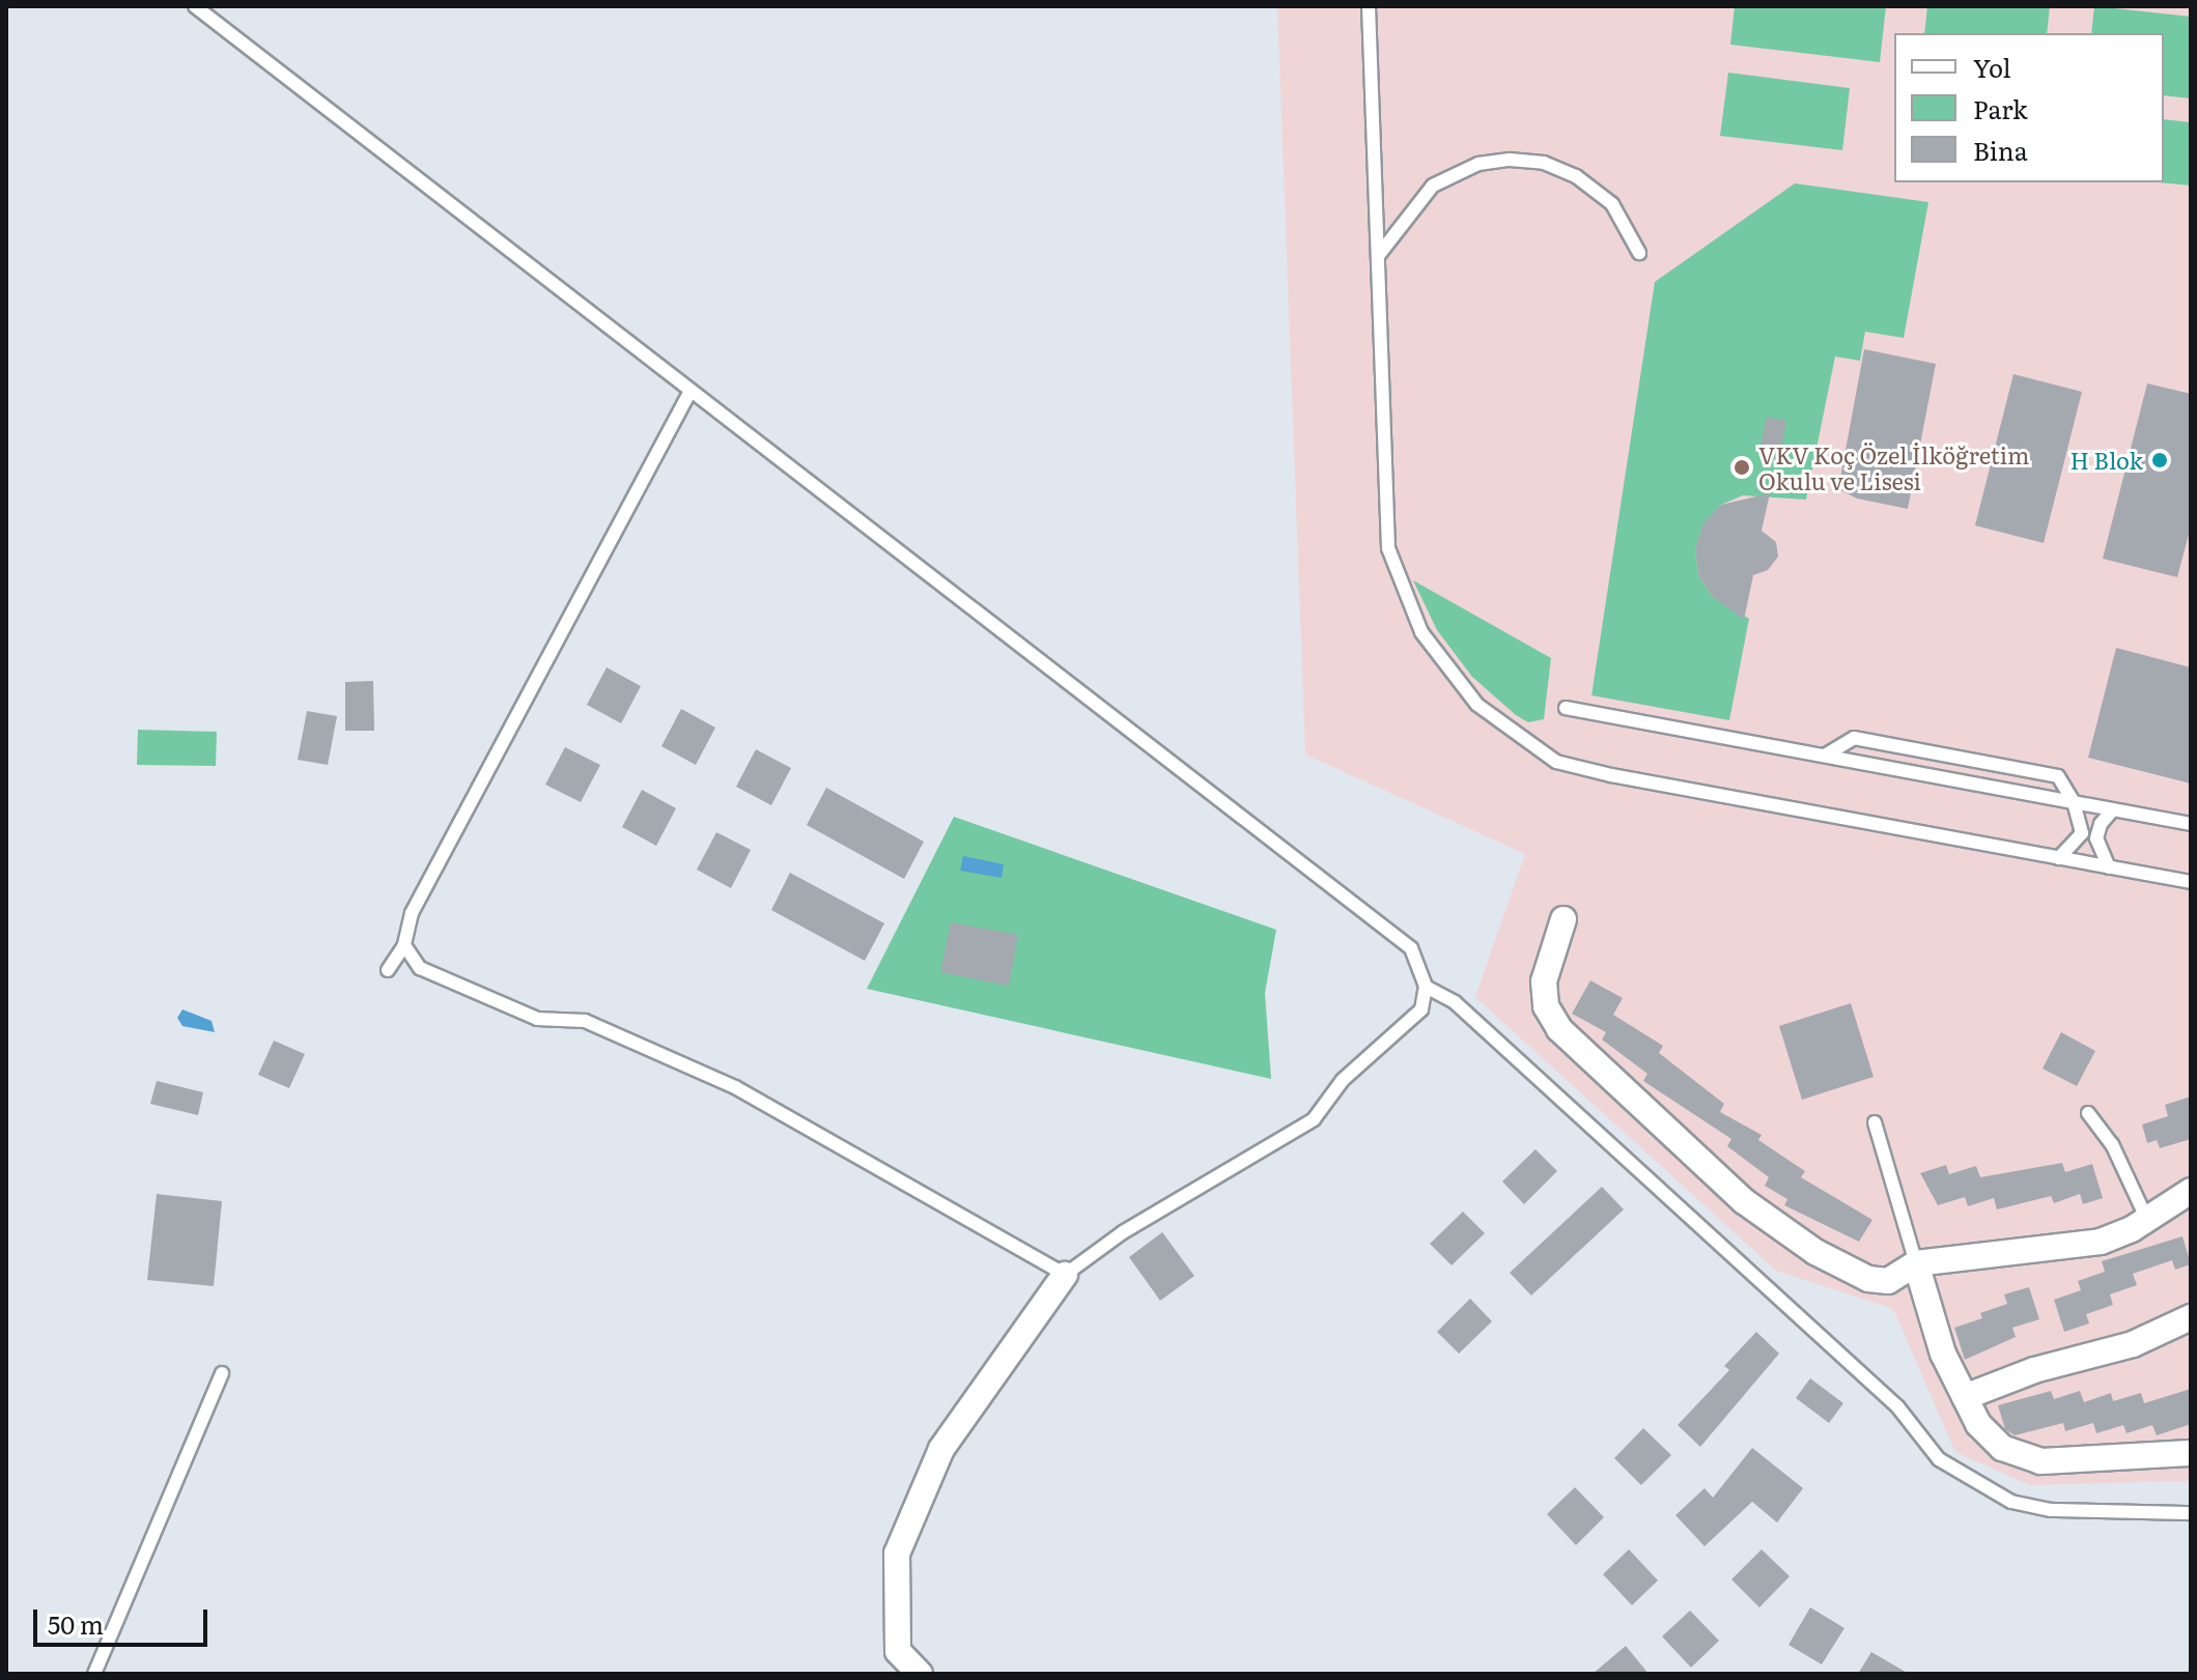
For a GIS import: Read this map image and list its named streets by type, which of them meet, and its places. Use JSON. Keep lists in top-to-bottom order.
{
  "places": ["H Blok", "VKV Koç Özel İlköğretim Okulu ve Lisesi"],
  "legend": ["Yol", "Park", "Bina"],
  "scale_bar": "50 m"
}
